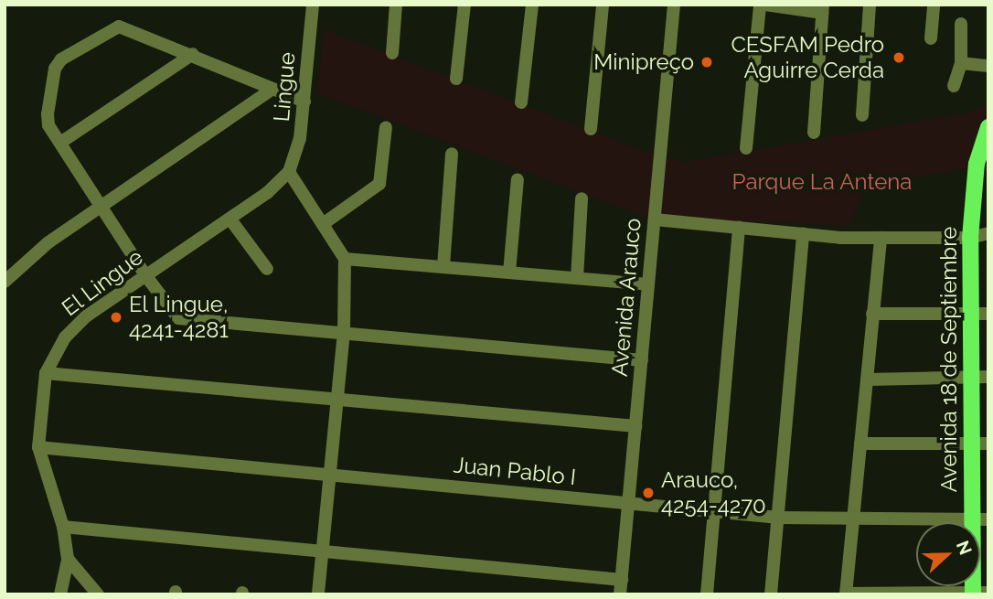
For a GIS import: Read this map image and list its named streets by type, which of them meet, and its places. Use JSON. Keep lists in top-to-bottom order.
{
  "streets": {
    "main road": ["Avenida 18 de Septiembre"],
    "street": [
      "Lingue",
      "El Lingue",
      "Avenida Arauco",
      "Juan Pablo I"
    ]
  },
  "crossings": [
    ["Lingue", "El Lingue"],
    ["El Lingue", "Juan Pablo I"],
    ["Avenida Arauco", "Juan Pablo I"],
    ["Avenida 18 de Septiembre", "Juan Pablo I"]
  ],
  "parks": ["Parque La Antena"],
  "places": [
    "CESFAM Pedro Aguirre Cerda",
    "Minipreço",
    "El Lingue, 4241-4281",
    "Arauco, 4254-4270"
  ],
  "north": "right"
}
